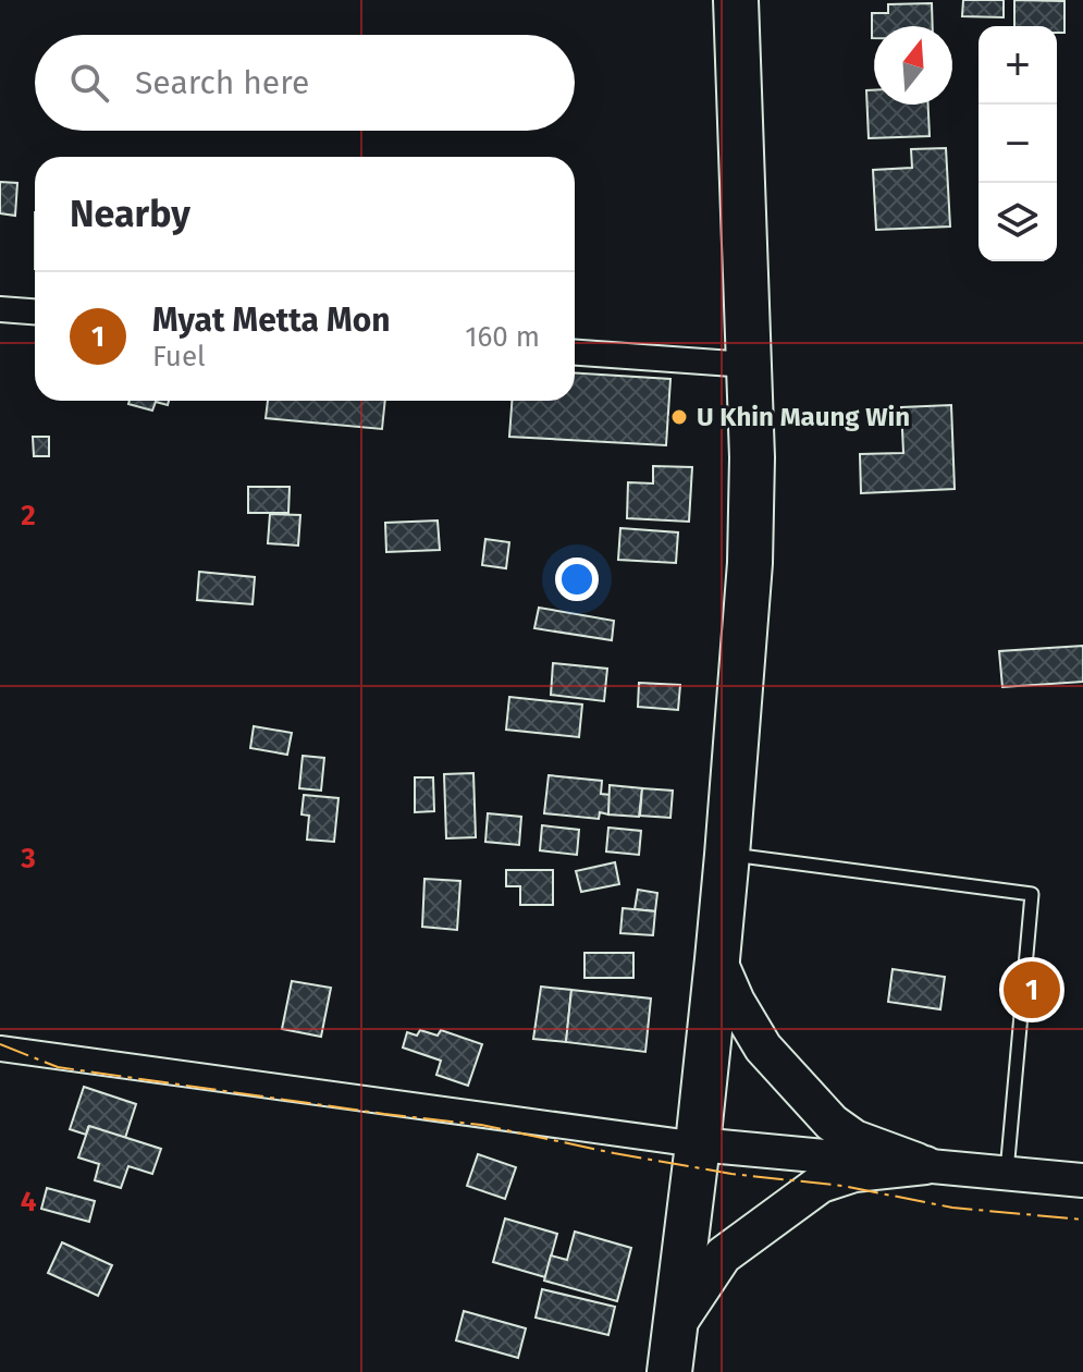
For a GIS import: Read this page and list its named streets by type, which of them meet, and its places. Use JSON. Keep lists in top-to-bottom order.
{
  "places": ["U Khin Maung Win"],
  "north": "top",
  "page": {
    "map_buttons": ["+", "−"],
    "search": "Search here",
    "heading": "Nearby",
    "list": [
      {
        "mark": "1",
        "name": "Myat Metta Mon",
        "note": "Fuel",
        "value": "160 m"
      }
    ],
    "pins": "1"
  },
  "grid": {
    "rows": ["2", "3", "4"]
  }
}
